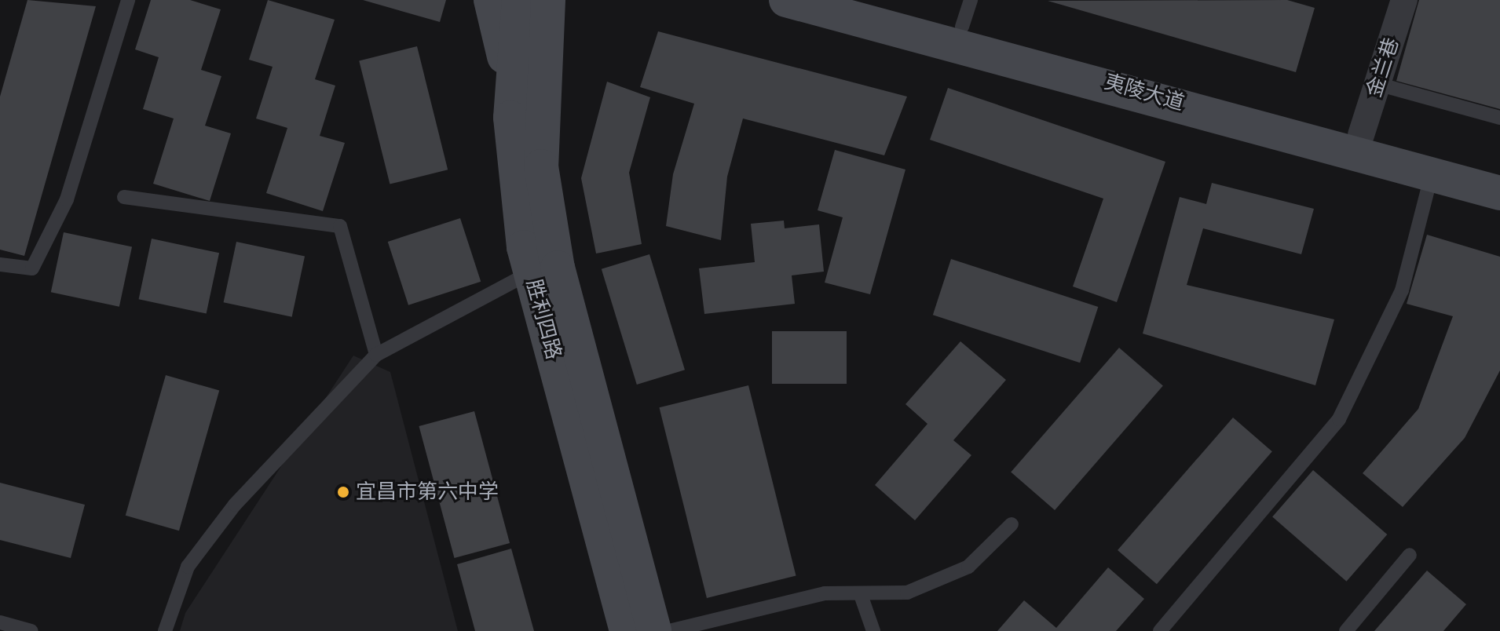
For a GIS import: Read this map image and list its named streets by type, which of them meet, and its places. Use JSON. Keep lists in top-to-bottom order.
{
  "streets": {
    "main road": ["夷陵大道", "胜利四路"],
    "street": ["金兰巷"]
  },
  "crossings": [
    ["金兰巷", "夷陵大道"]
  ],
  "places": ["宜昌市第六中学"]
}
